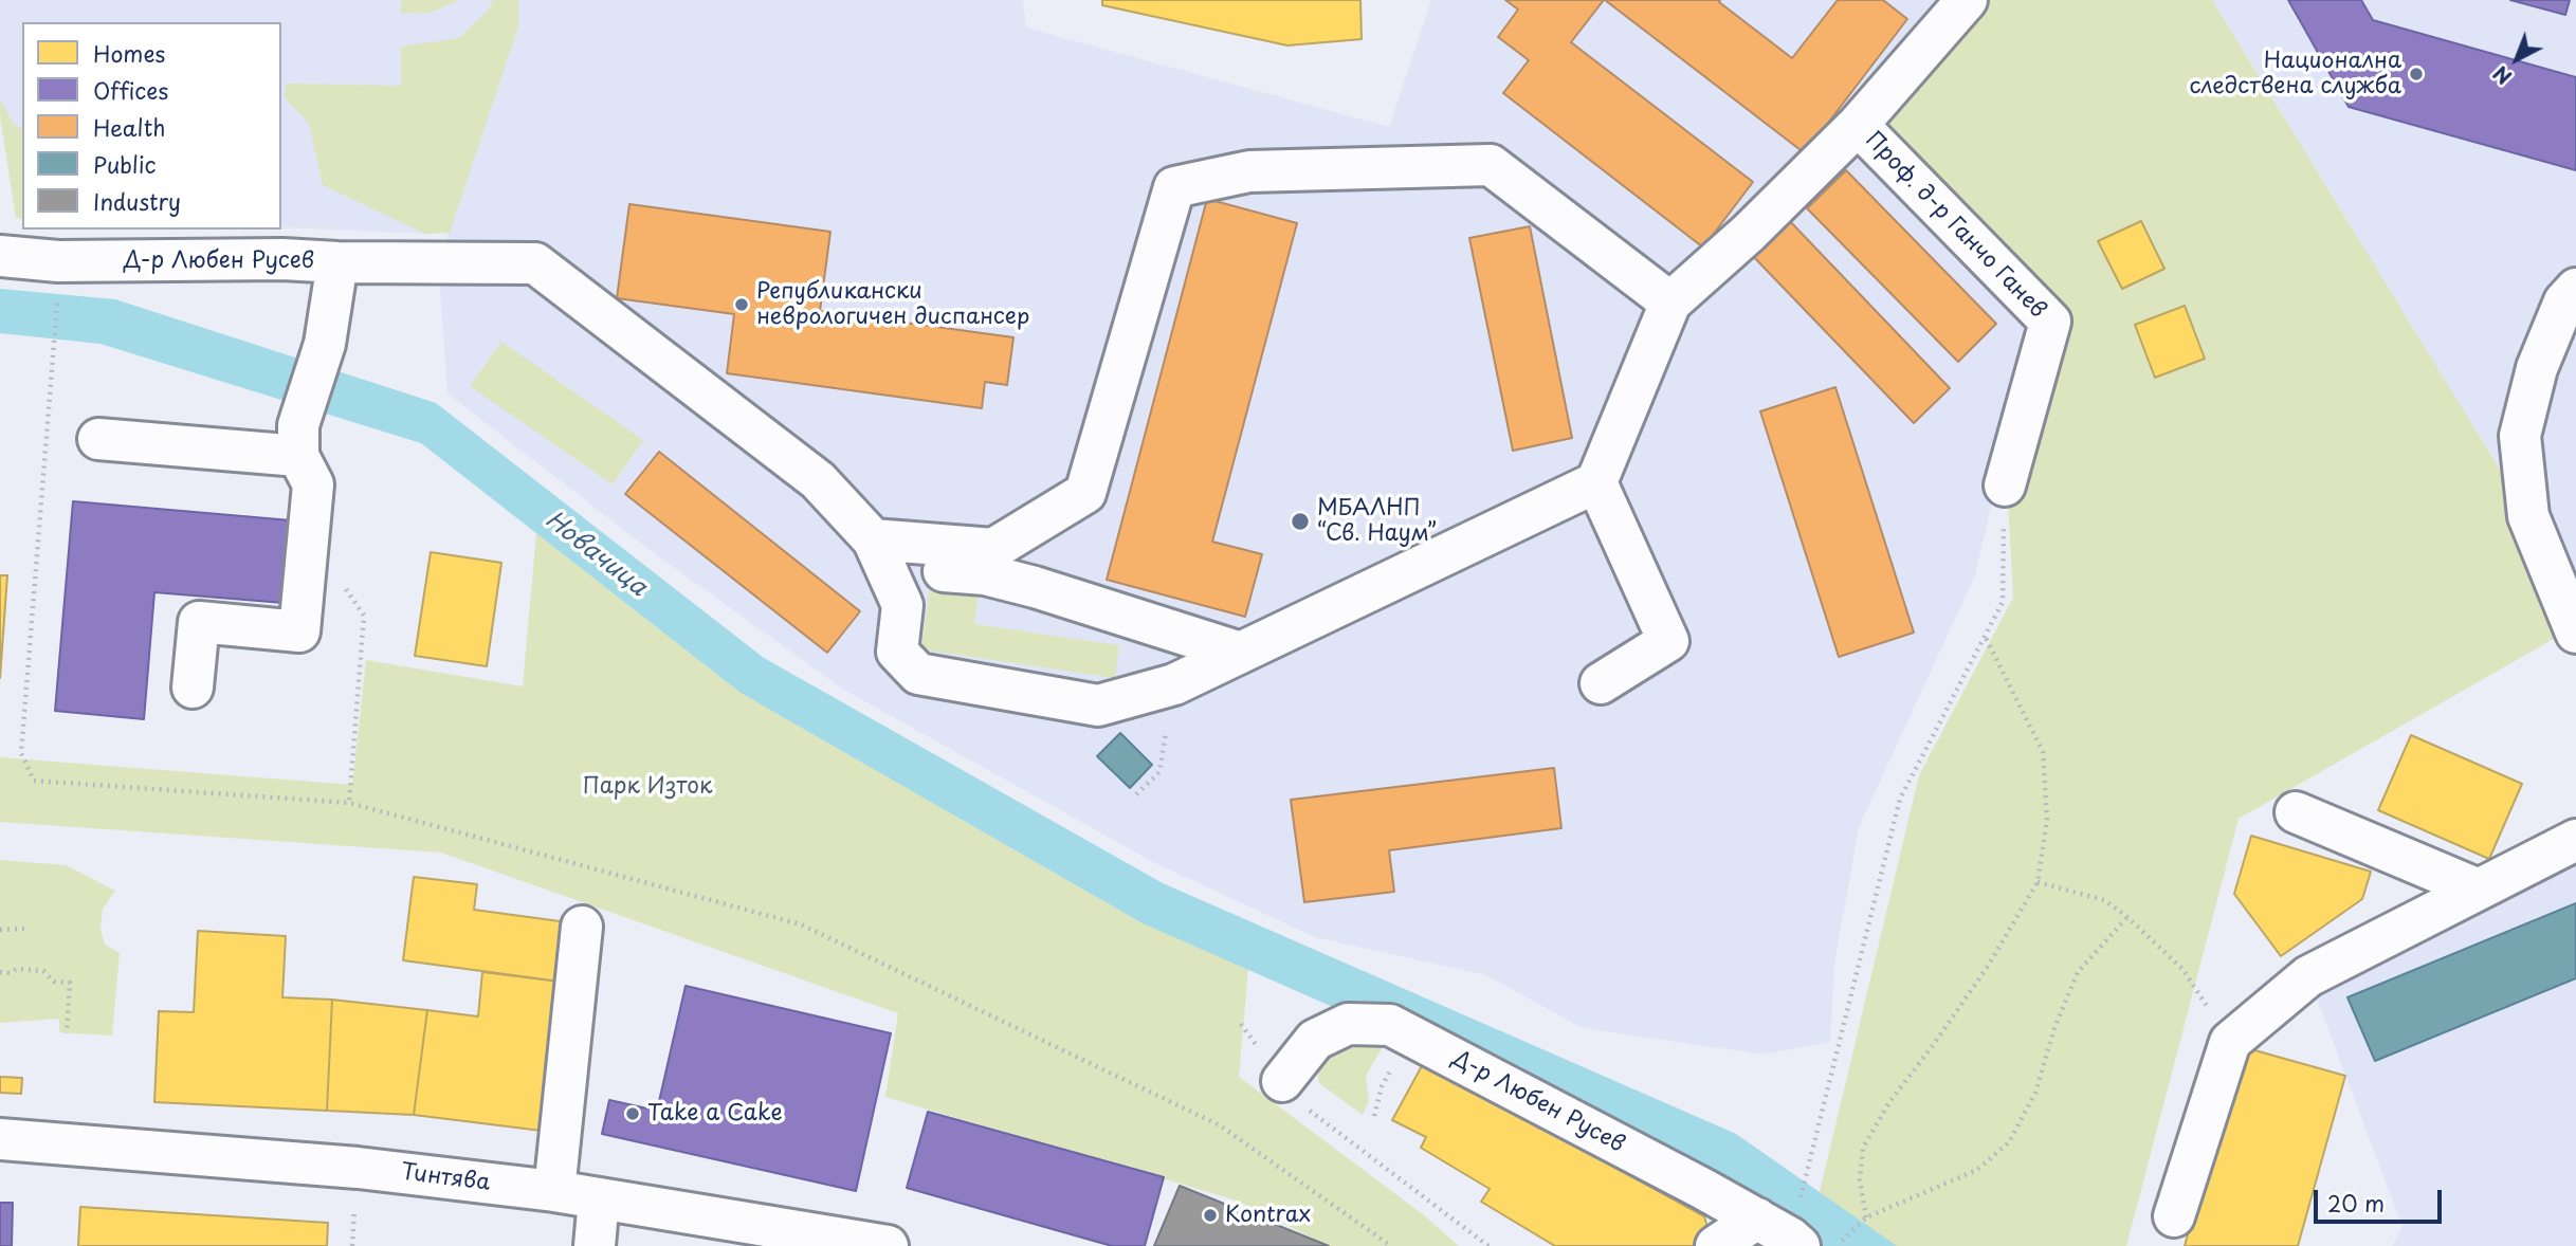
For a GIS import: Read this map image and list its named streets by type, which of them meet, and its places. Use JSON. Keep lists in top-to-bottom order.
{
  "streets": {
    "street": ["Проф. д-р Ганчо Ганев", "Д-р Любен Русев", "Тинтява"]
  },
  "water": ["Новачица"],
  "parks": ["Парк Изток"],
  "places": [
    "Национална следствена служба",
    "Републикански неврологичен диспансер",
    "MБАЛНП “Св. Наум”",
    "Take a Cake",
    "Kontrax"
  ],
  "legend": [
    "Homes",
    "Offices",
    "Health",
    "Public",
    "Industry"
  ],
  "scale_bar": "20 m",
  "north": "bottom left"
}
